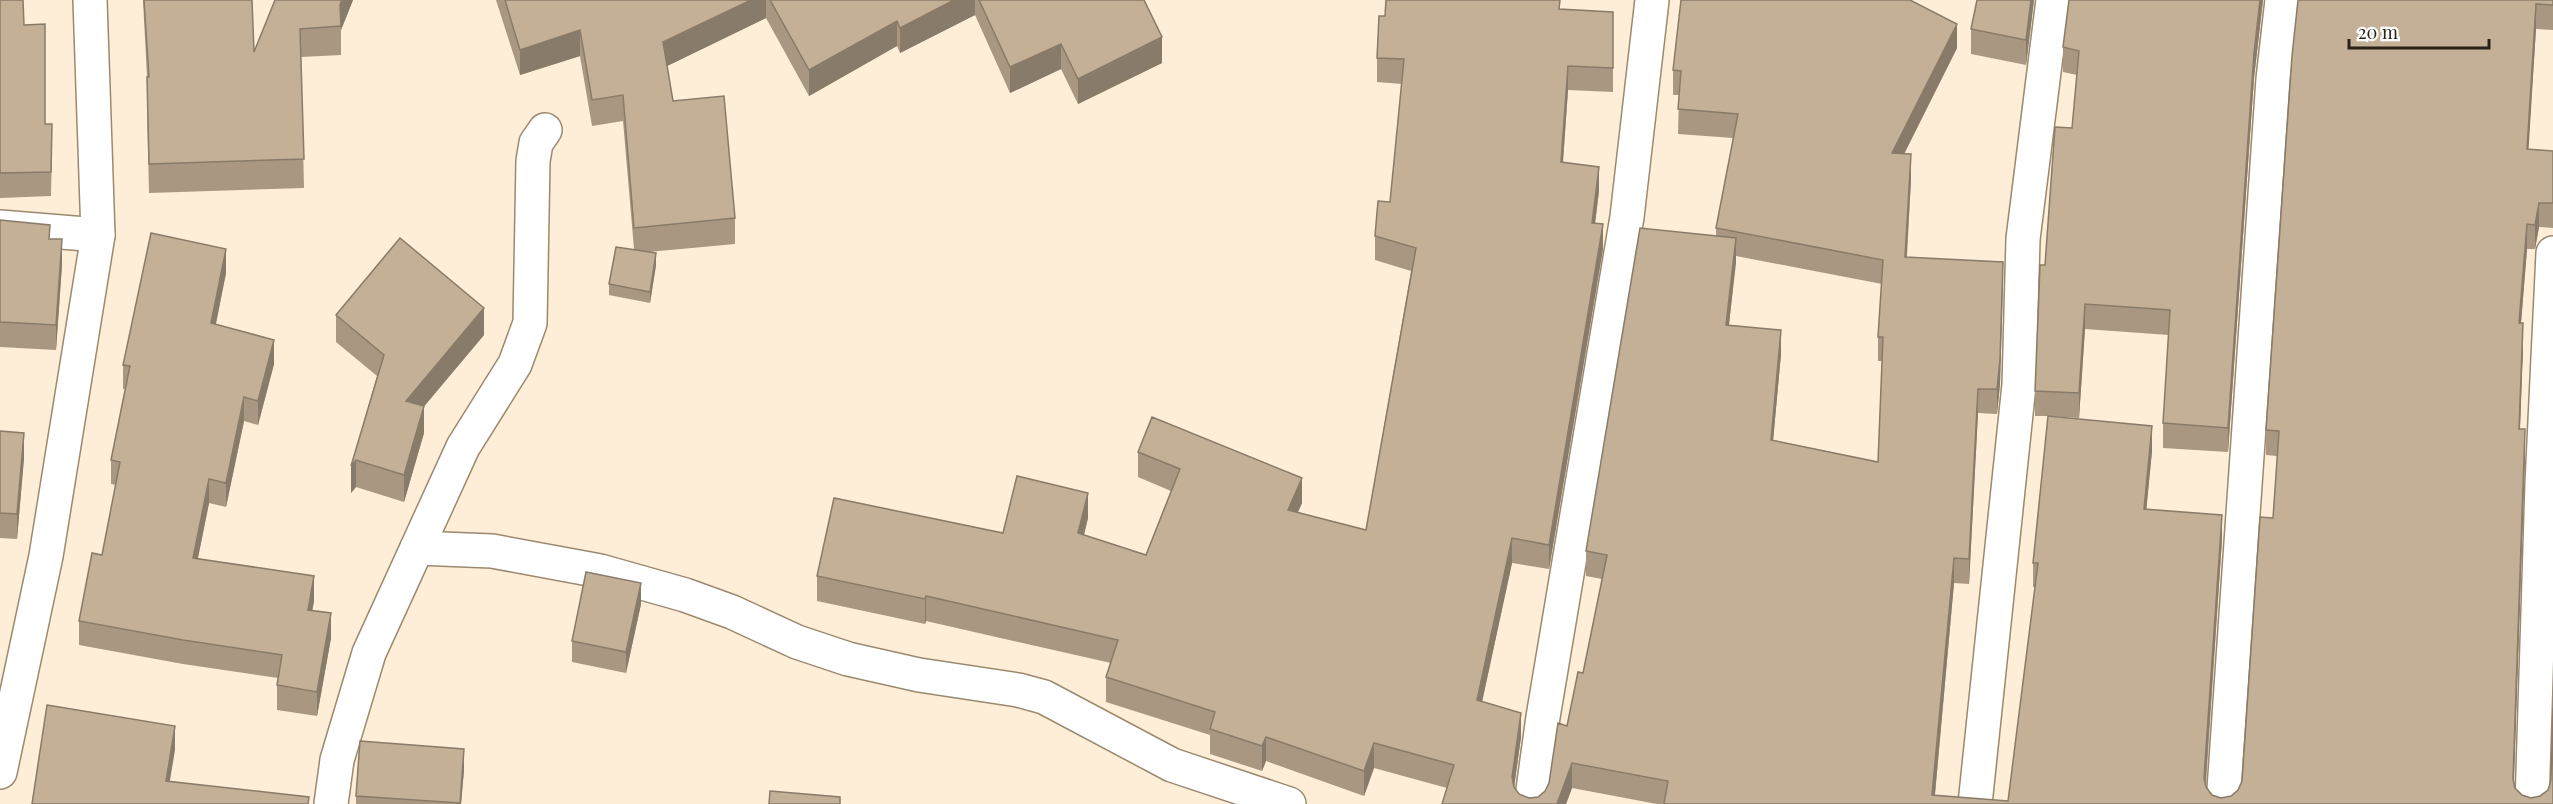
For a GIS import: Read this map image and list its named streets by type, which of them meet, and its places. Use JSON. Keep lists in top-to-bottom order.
{
  "scale_bar": "20 m"
}
